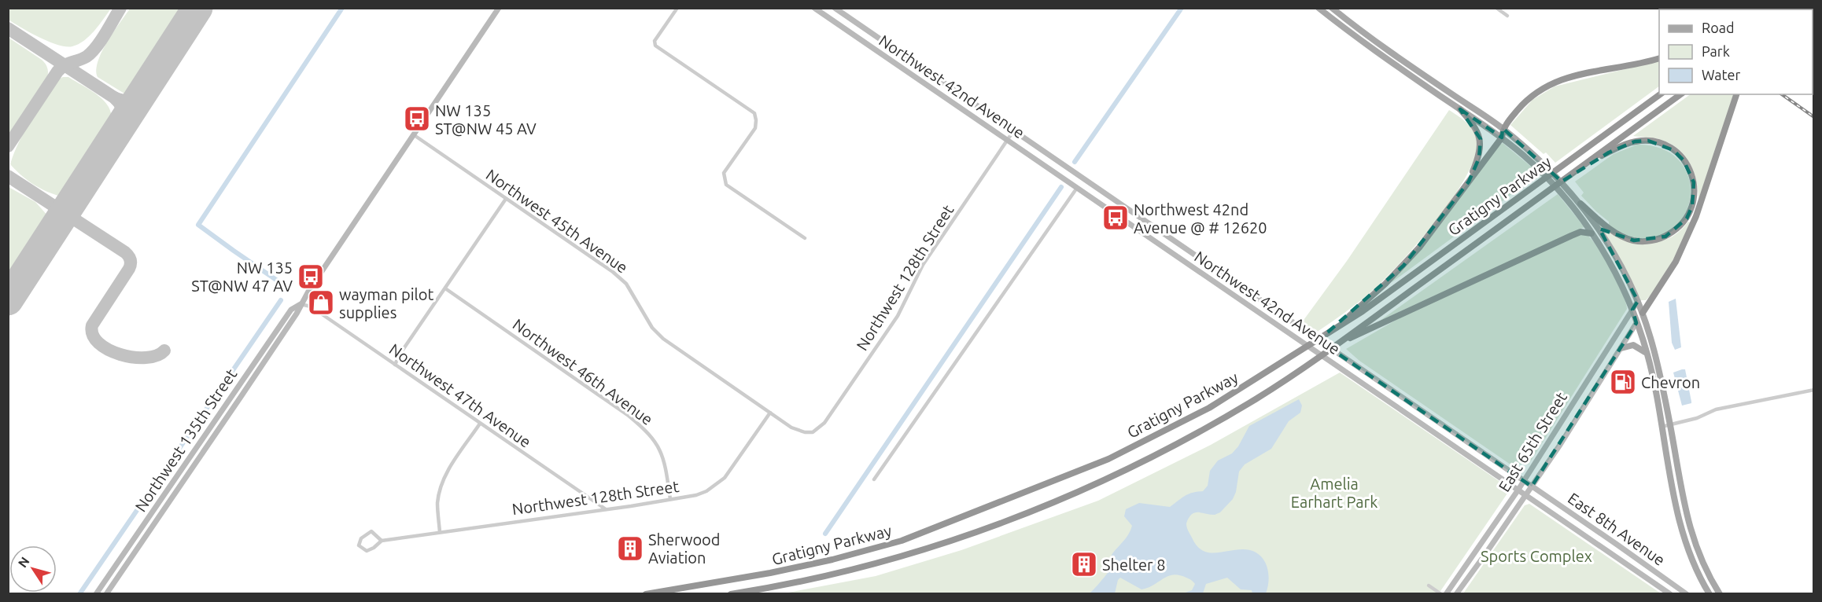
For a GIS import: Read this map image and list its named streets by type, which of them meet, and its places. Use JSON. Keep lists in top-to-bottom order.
{
  "streets": {
    "highway": ["Gratigny Parkway"],
    "main road": [
      "Northwest 42nd Avenue",
      "Northwest 135th Street",
      "East 65th Street",
      "East 8th Avenue"
    ],
    "street": [
      "Northwest 45th Avenue",
      "Northwest 128th Street",
      "Northwest 46th Avenue",
      "Northwest 47th Avenue"
    ]
  },
  "crossings": [
    ["Northwest 42nd Avenue", "Northwest 128th Street"],
    ["Northwest 42nd Avenue", "East 65th Street"],
    ["Northwest 42nd Avenue", "East 8th Avenue"],
    ["Northwest 45th Avenue", "Northwest 128th Street"],
    ["Northwest 45th Avenue", "Northwest 135th Street"],
    ["Northwest 128th Street", "Northwest 46th Avenue"],
    ["Northwest 128th Street", "Northwest 47th Avenue"],
    ["Northwest 47th Avenue", "Northwest 135th Street"],
    ["East 65th Street", "East 8th Avenue"]
  ],
  "parks": ["Amelia Earhart Park", "Sports Complex"],
  "places": {
    "bus stop": ["NW 135 ST@NW 45 AV", "Northwest 42nd Avenue @ # 12620", "NW 135 ST@NW 47 AV"],
    "shop": ["wayman pilot supplies"],
    "fuel station": ["Chevron"],
    "building": ["Sherwood Aviation", "Shelter 8"]
  },
  "legend": ["Road", "Park", "Water"],
  "north": "top left"
}
